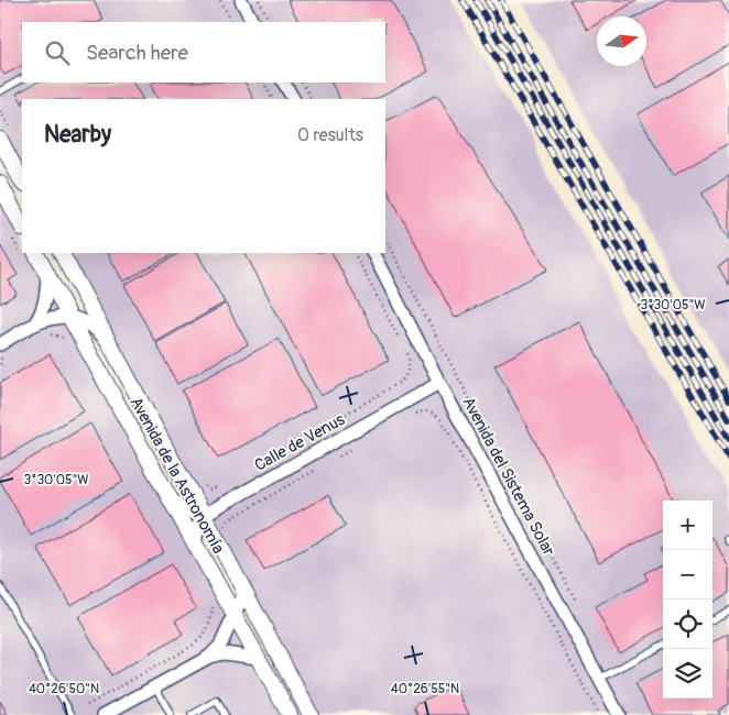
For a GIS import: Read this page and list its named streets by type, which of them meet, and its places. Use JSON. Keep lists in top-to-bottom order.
{
  "streets": {
    "street": ["Calle de Venus", "Avenida de la Astronomía", "Avenida del Sistema Solar"]
  },
  "crossings": [
    ["Calle de Venus", "Avenida de la Astronomía"],
    ["Calle de Venus", "Avenida del Sistema Solar"]
  ],
  "north": "right",
  "page": {
    "search": "Search here",
    "heading": ["Nearby", "0 results"],
    "map_buttons": ["+", "−"]
  },
  "coordinates": ["3°30'05\"W", "40°26'50\"N", "40°26'55\"N"]
}
